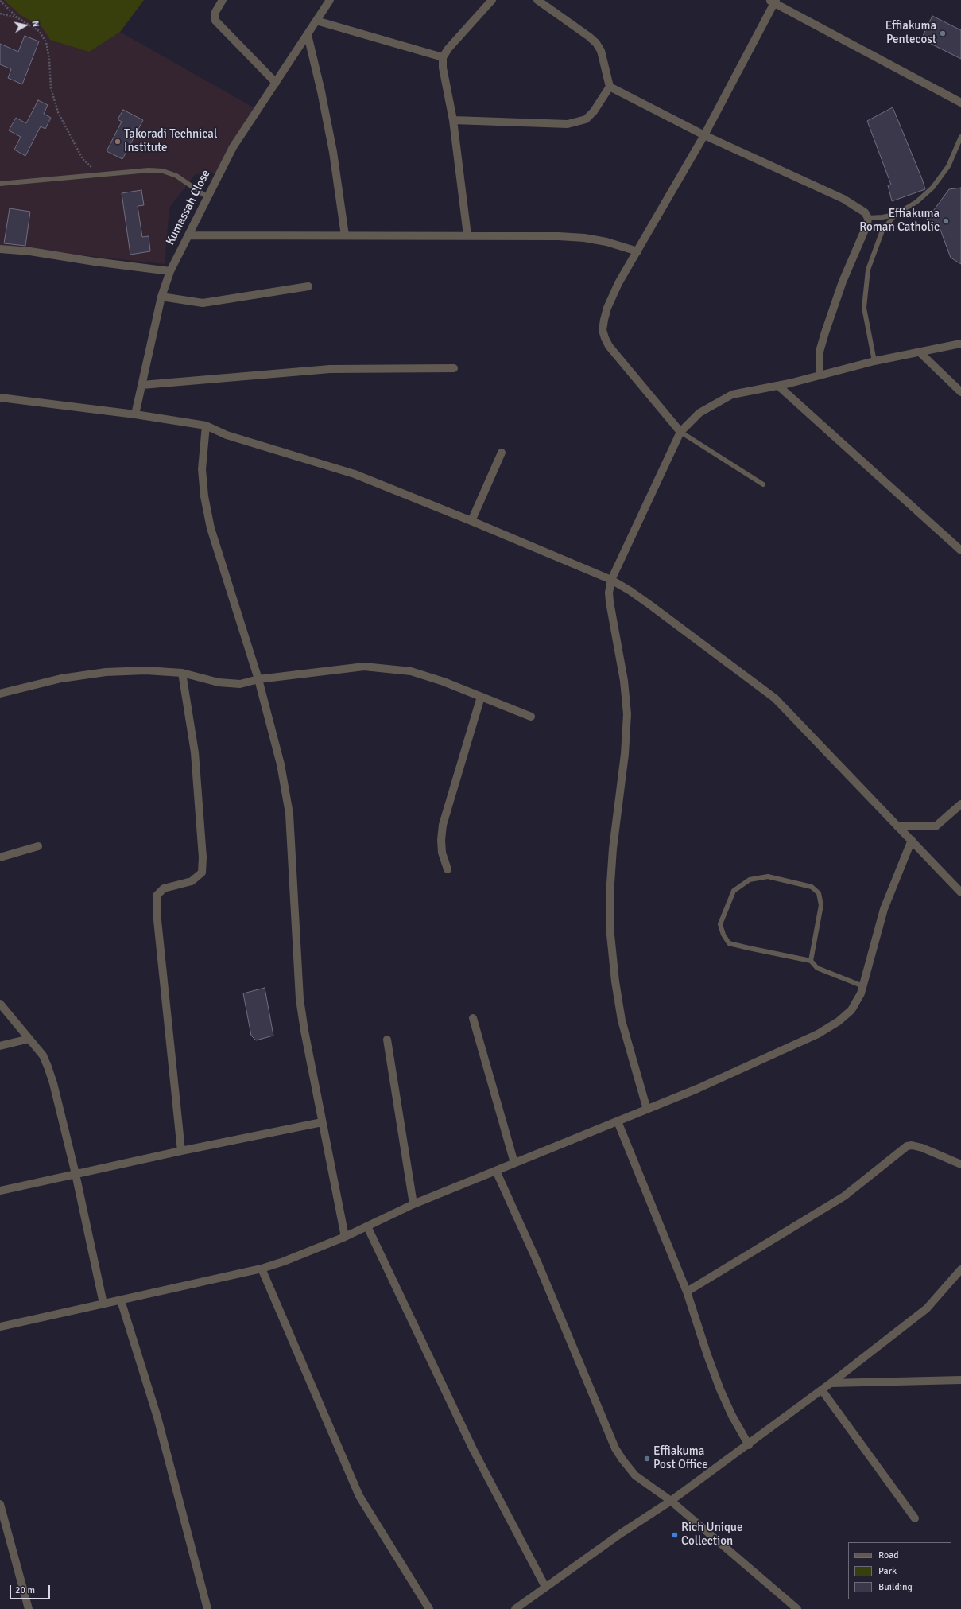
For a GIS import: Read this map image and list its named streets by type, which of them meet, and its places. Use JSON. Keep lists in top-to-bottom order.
{
  "streets": {
    "street": ["Kumassah Close"]
  },
  "places": [
    "Effiakuma Pentecost",
    "Takoradi Technical Institute",
    "Effiakuma Roman Catholic",
    "Effiakuma Post Office",
    "Rich Unique Collection"
  ],
  "legend": ["Road", "Park", "Building"],
  "scale_bar": "20 m",
  "north": "right"
}
